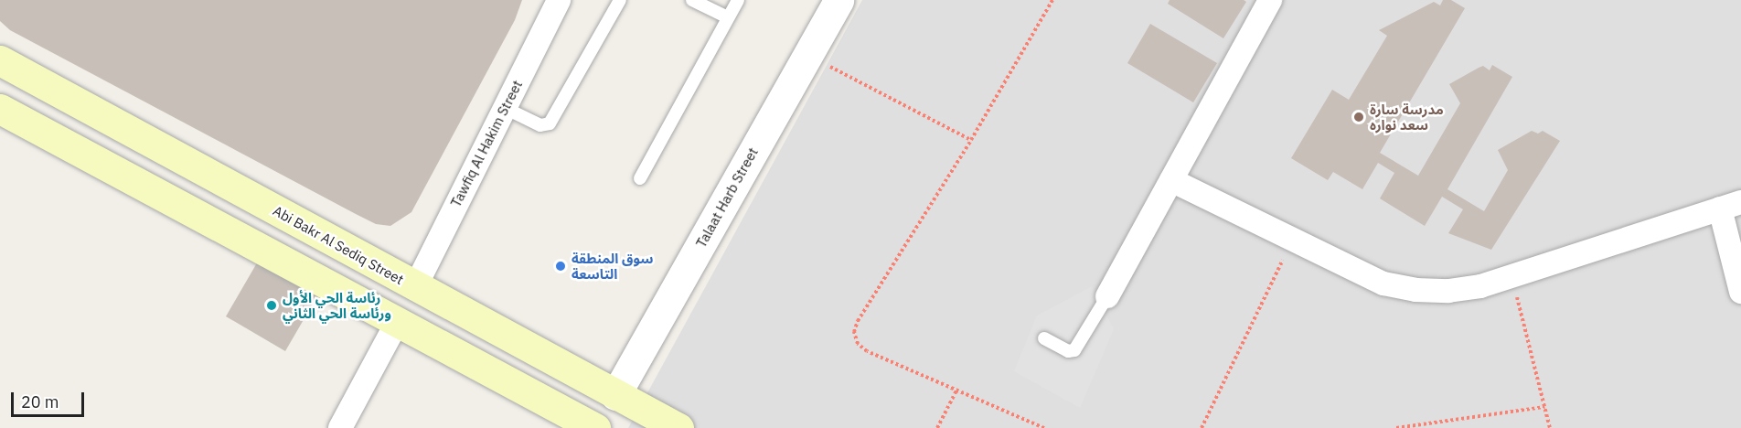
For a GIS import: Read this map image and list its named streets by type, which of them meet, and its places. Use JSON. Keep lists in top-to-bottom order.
{
  "streets": {
    "main road": ["Abi Bakr Al Sediq Street"],
    "street": ["Tawfiq Al Hakim Street", "Talaat Harb Street"]
  },
  "crossings": [
    ["Tawfiq Al Hakim Street", "Abi Bakr Al Sediq Street"],
    ["Talaat Harb Street", "Abi Bakr Al Sediq Street"]
  ],
  "places": ["مدرسة سارة سعد نواره", "سوق المنطقة التاسعة", "رئاسة الحي الأول ورئاسة الحي الثاني"],
  "scale_bar": "20 m"
}
